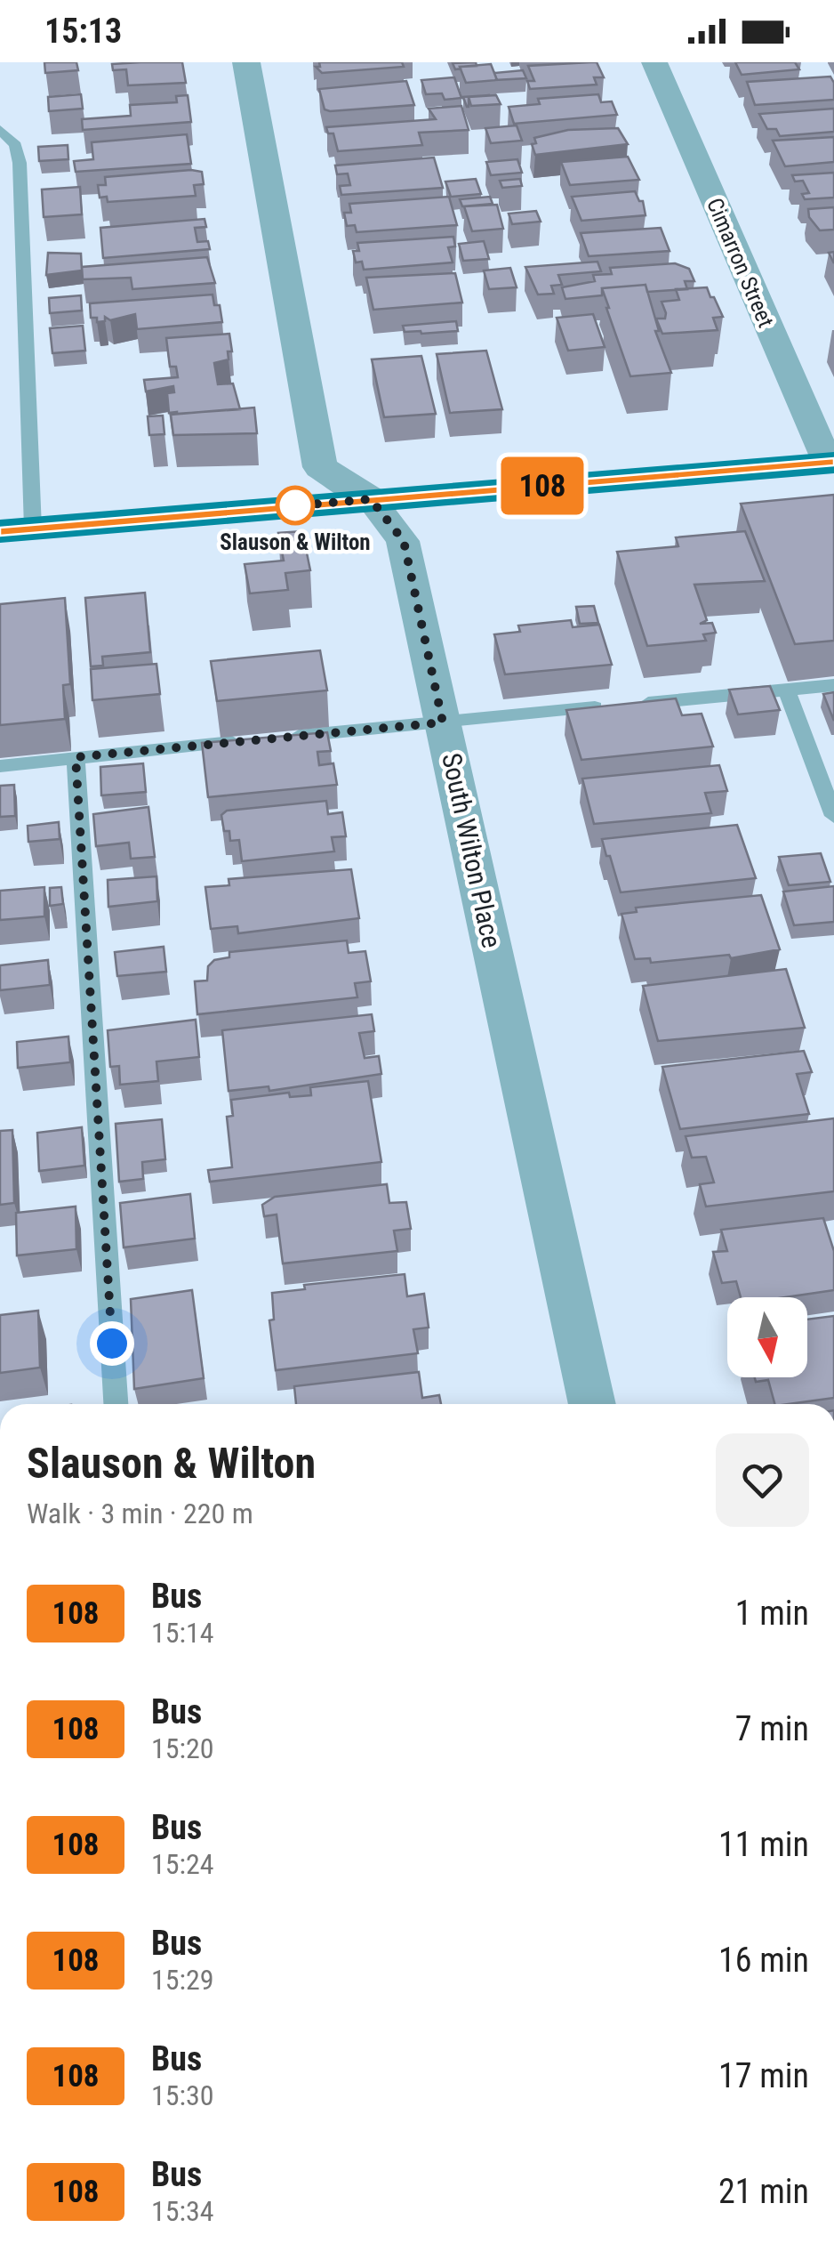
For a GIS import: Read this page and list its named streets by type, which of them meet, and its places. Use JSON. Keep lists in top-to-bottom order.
{
  "streets": {
    "street": ["Cimarron Street", "South Wilton Place"]
  },
  "places": ["Slauson & Wilton"],
  "lines": ["bus line 108"],
  "north": "bottom",
  "page": {
    "status": "15:13",
    "on_map": "108",
    "heading": ["Slauson & Wilton", "Walk · 3 min · 220 m"],
    "list": [
      {
        "mark": "108",
        "name": "Bus",
        "note": "15:14",
        "value": "1 min"
      },
      {
        "mark": "108",
        "name": "Bus",
        "note": "15:20",
        "value": "7 min"
      },
      {
        "mark": "108",
        "name": "Bus",
        "note": "15:24",
        "value": "11 min"
      },
      {
        "mark": "108",
        "name": "Bus",
        "note": "15:29",
        "value": "16 min"
      },
      {
        "mark": "108",
        "name": "Bus",
        "note": "15:30",
        "value": "17 min"
      },
      {
        "mark": "108",
        "name": "Bus",
        "note": "15:34",
        "value": "21 min"
      }
    ]
  }
}
